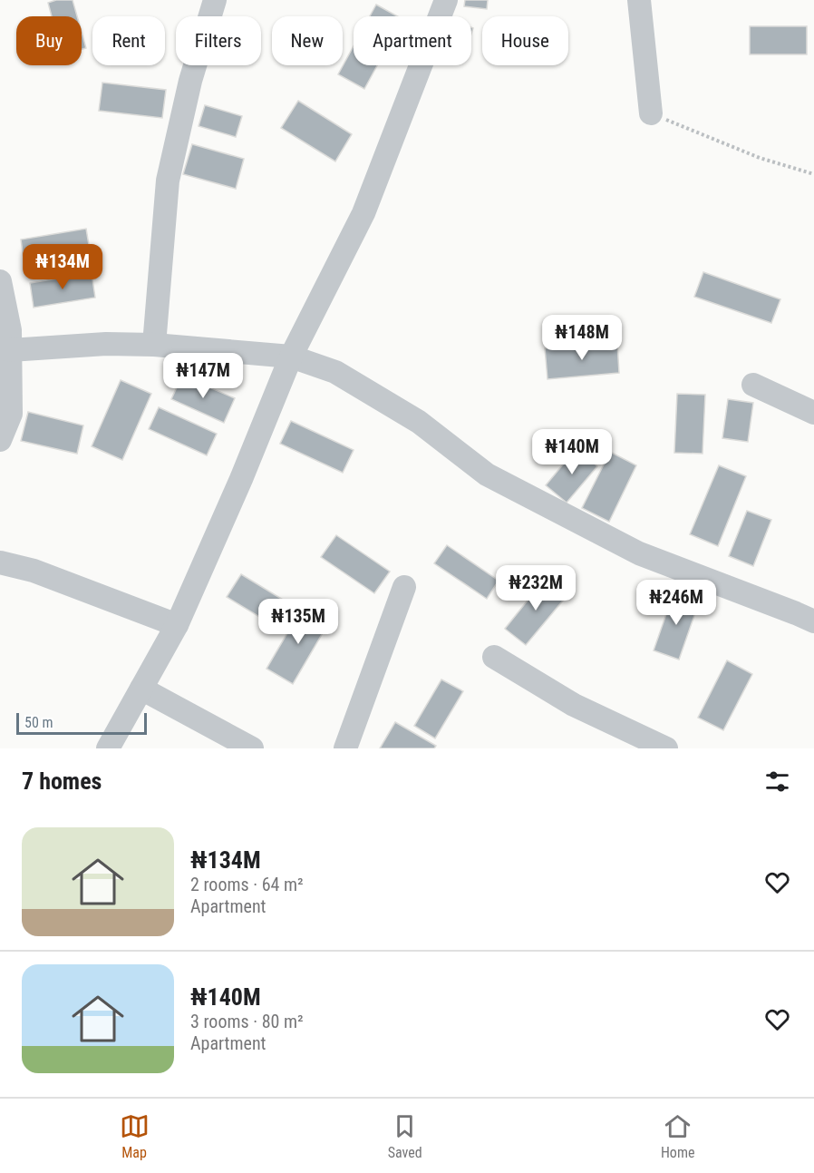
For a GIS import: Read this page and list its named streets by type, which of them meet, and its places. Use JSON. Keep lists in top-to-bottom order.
{
  "scale_bar": "50 m",
  "page": {
    "chip": [
      "Buy",
      "Rent",
      "Filters",
      "New",
      "Apartment",
      "House"
    ],
    "price": [
      "₦134M",
      "₦148M",
      "₦147M",
      "₦140M",
      "₦232M",
      "₦246M",
      "₦135M"
    ],
    "scale": "50 m",
    "heading": "7 homes",
    "list": [
      {
        "name": "₦134M",
        "note": "2 rooms · 64 m² · Apartment"
      },
      {
        "name": "₦140M",
        "note": "3 rooms · 80 m² · Apartment"
      }
    ],
    "tabs": ["Map", "Saved", "Home"]
  }
}
